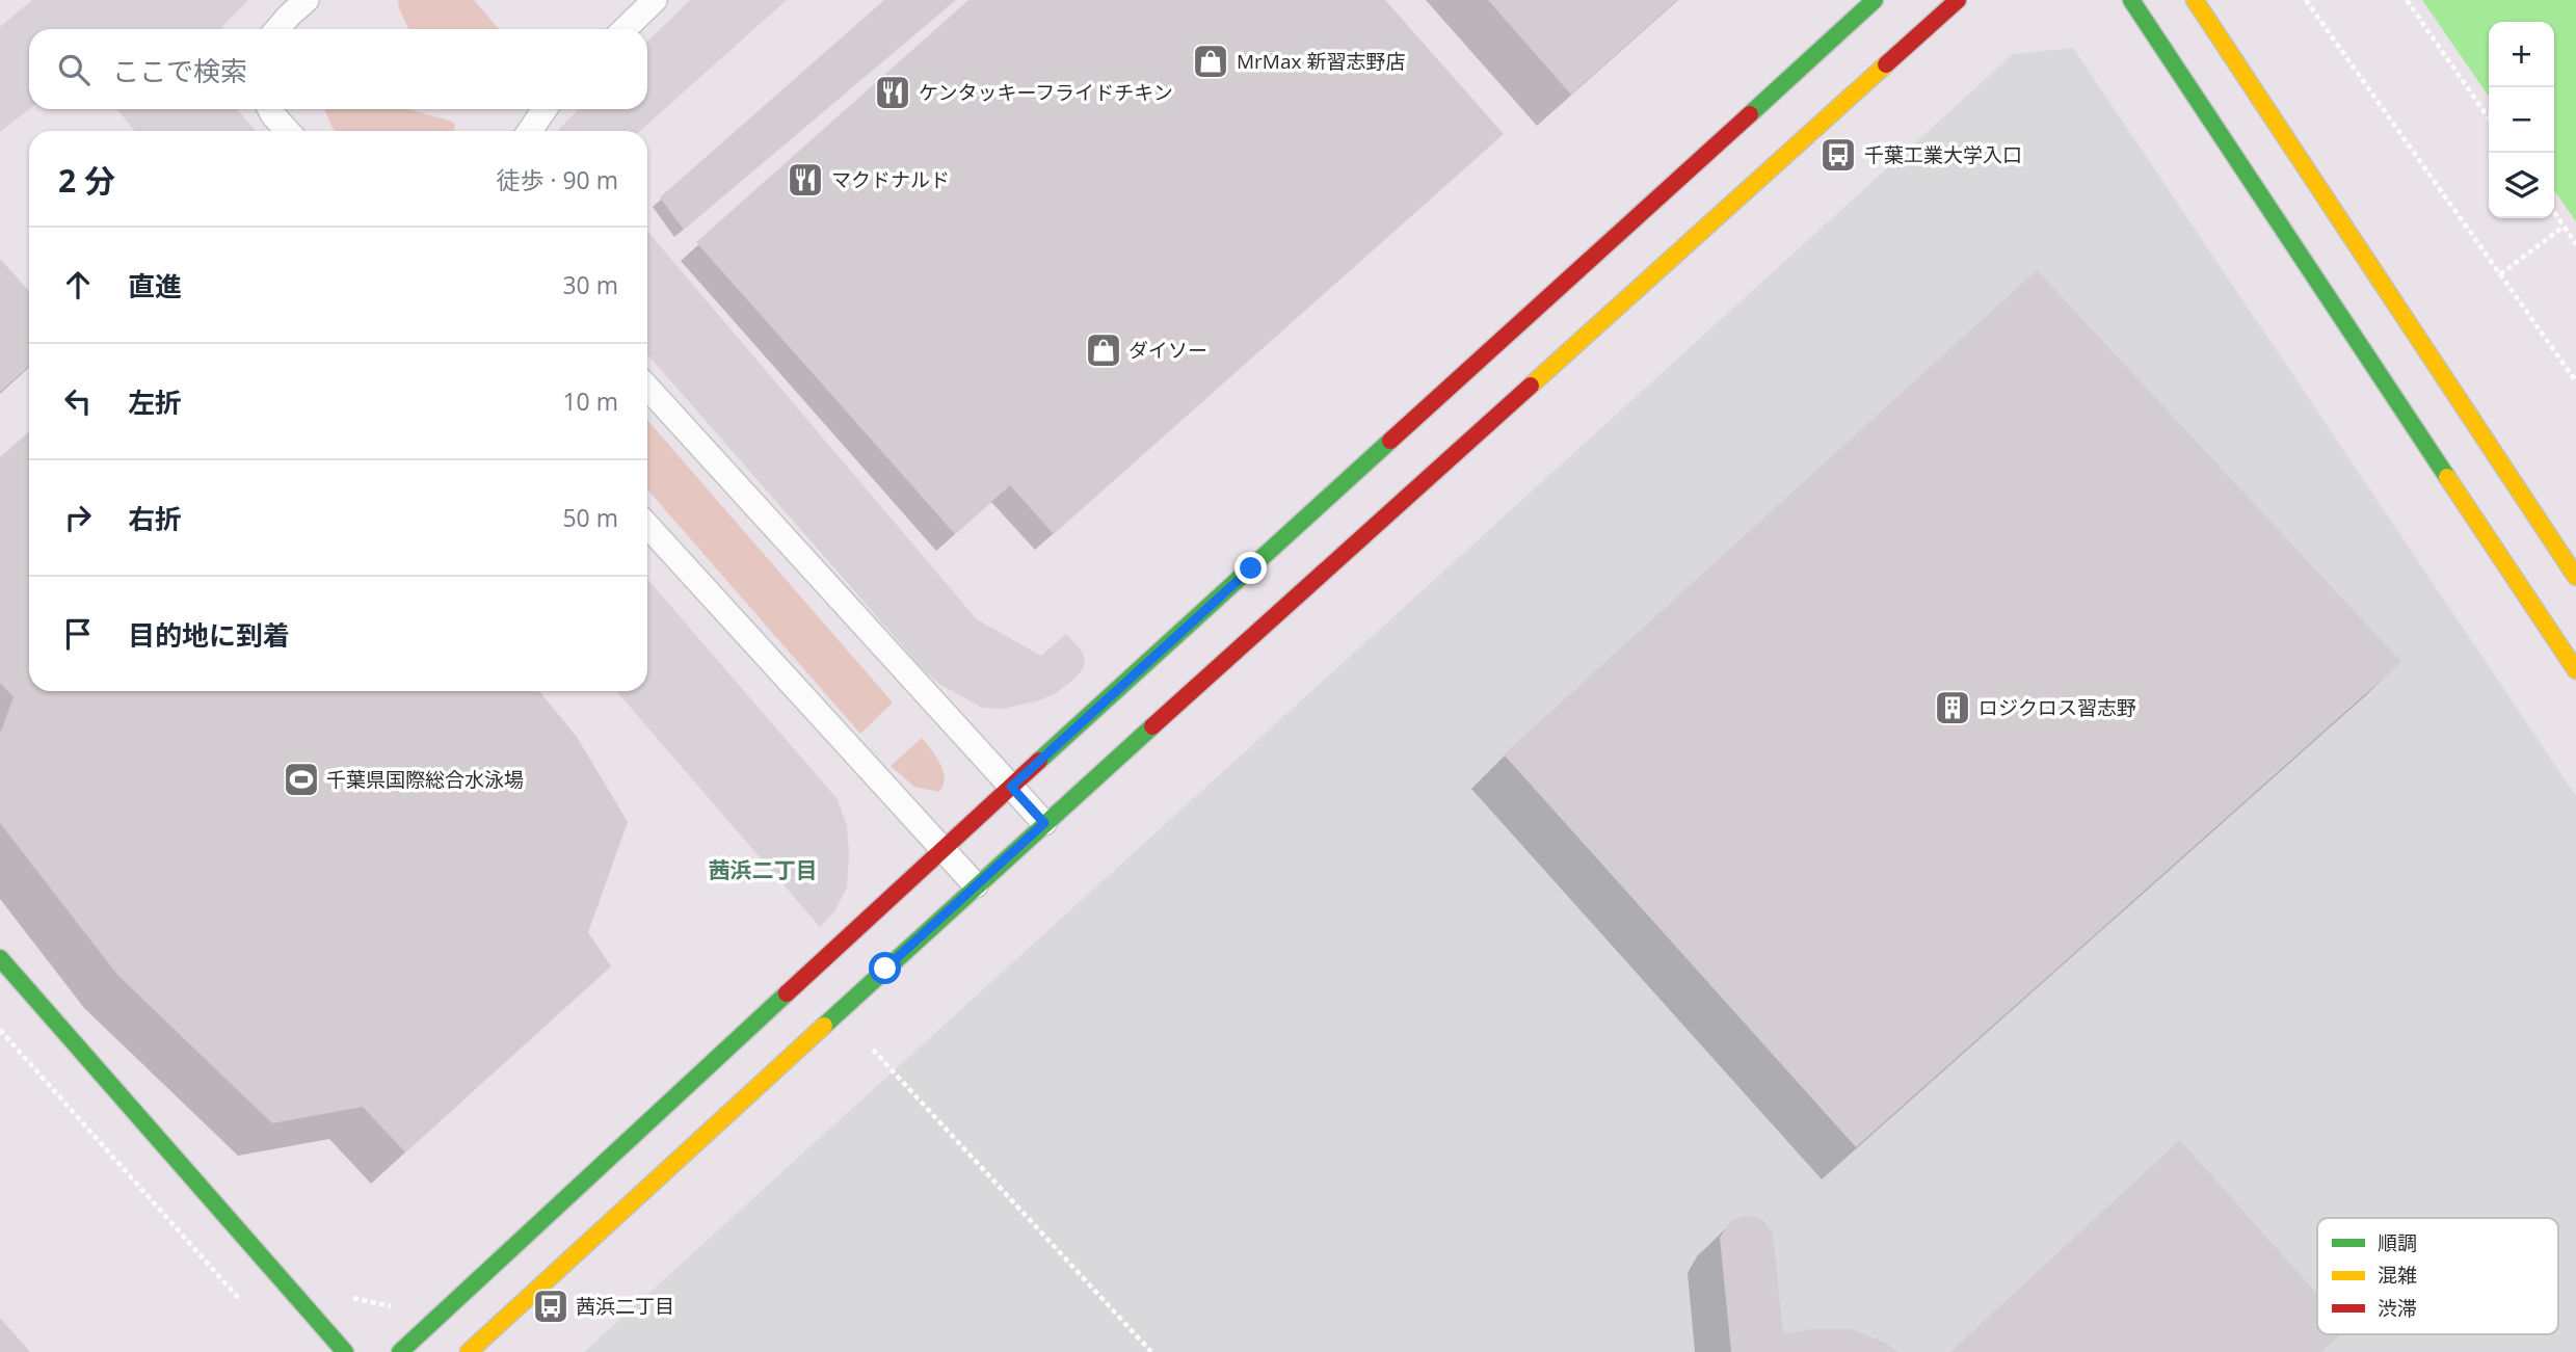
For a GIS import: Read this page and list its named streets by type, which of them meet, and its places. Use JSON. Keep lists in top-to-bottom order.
{
  "districts": ["茜浜二丁目"],
  "places": {
    "shop": ["MrMax 新習志野店", "ダイソー"],
    "restaurant": ["ケンタッキーフライドチキン", "マクドナルド"],
    "bus stop": ["千葉工業大学入口", "茜浜二丁目"],
    "building": ["ロジクロス習志野"],
    "sports": ["千葉県国際総合水泳場"]
  },
  "legend": ["順調", "混雑", "渋滞"],
  "page": {
    "map_buttons": ["+", "−"],
    "search": "ここで検索",
    "heading": ["2 分", "徒歩 · 90 m"],
    "list": [
      ["直進", "30 m"],
      ["左折", "10 m"],
      ["右折", "50 m"],
      "目的地に到着"
    ]
  }
}
